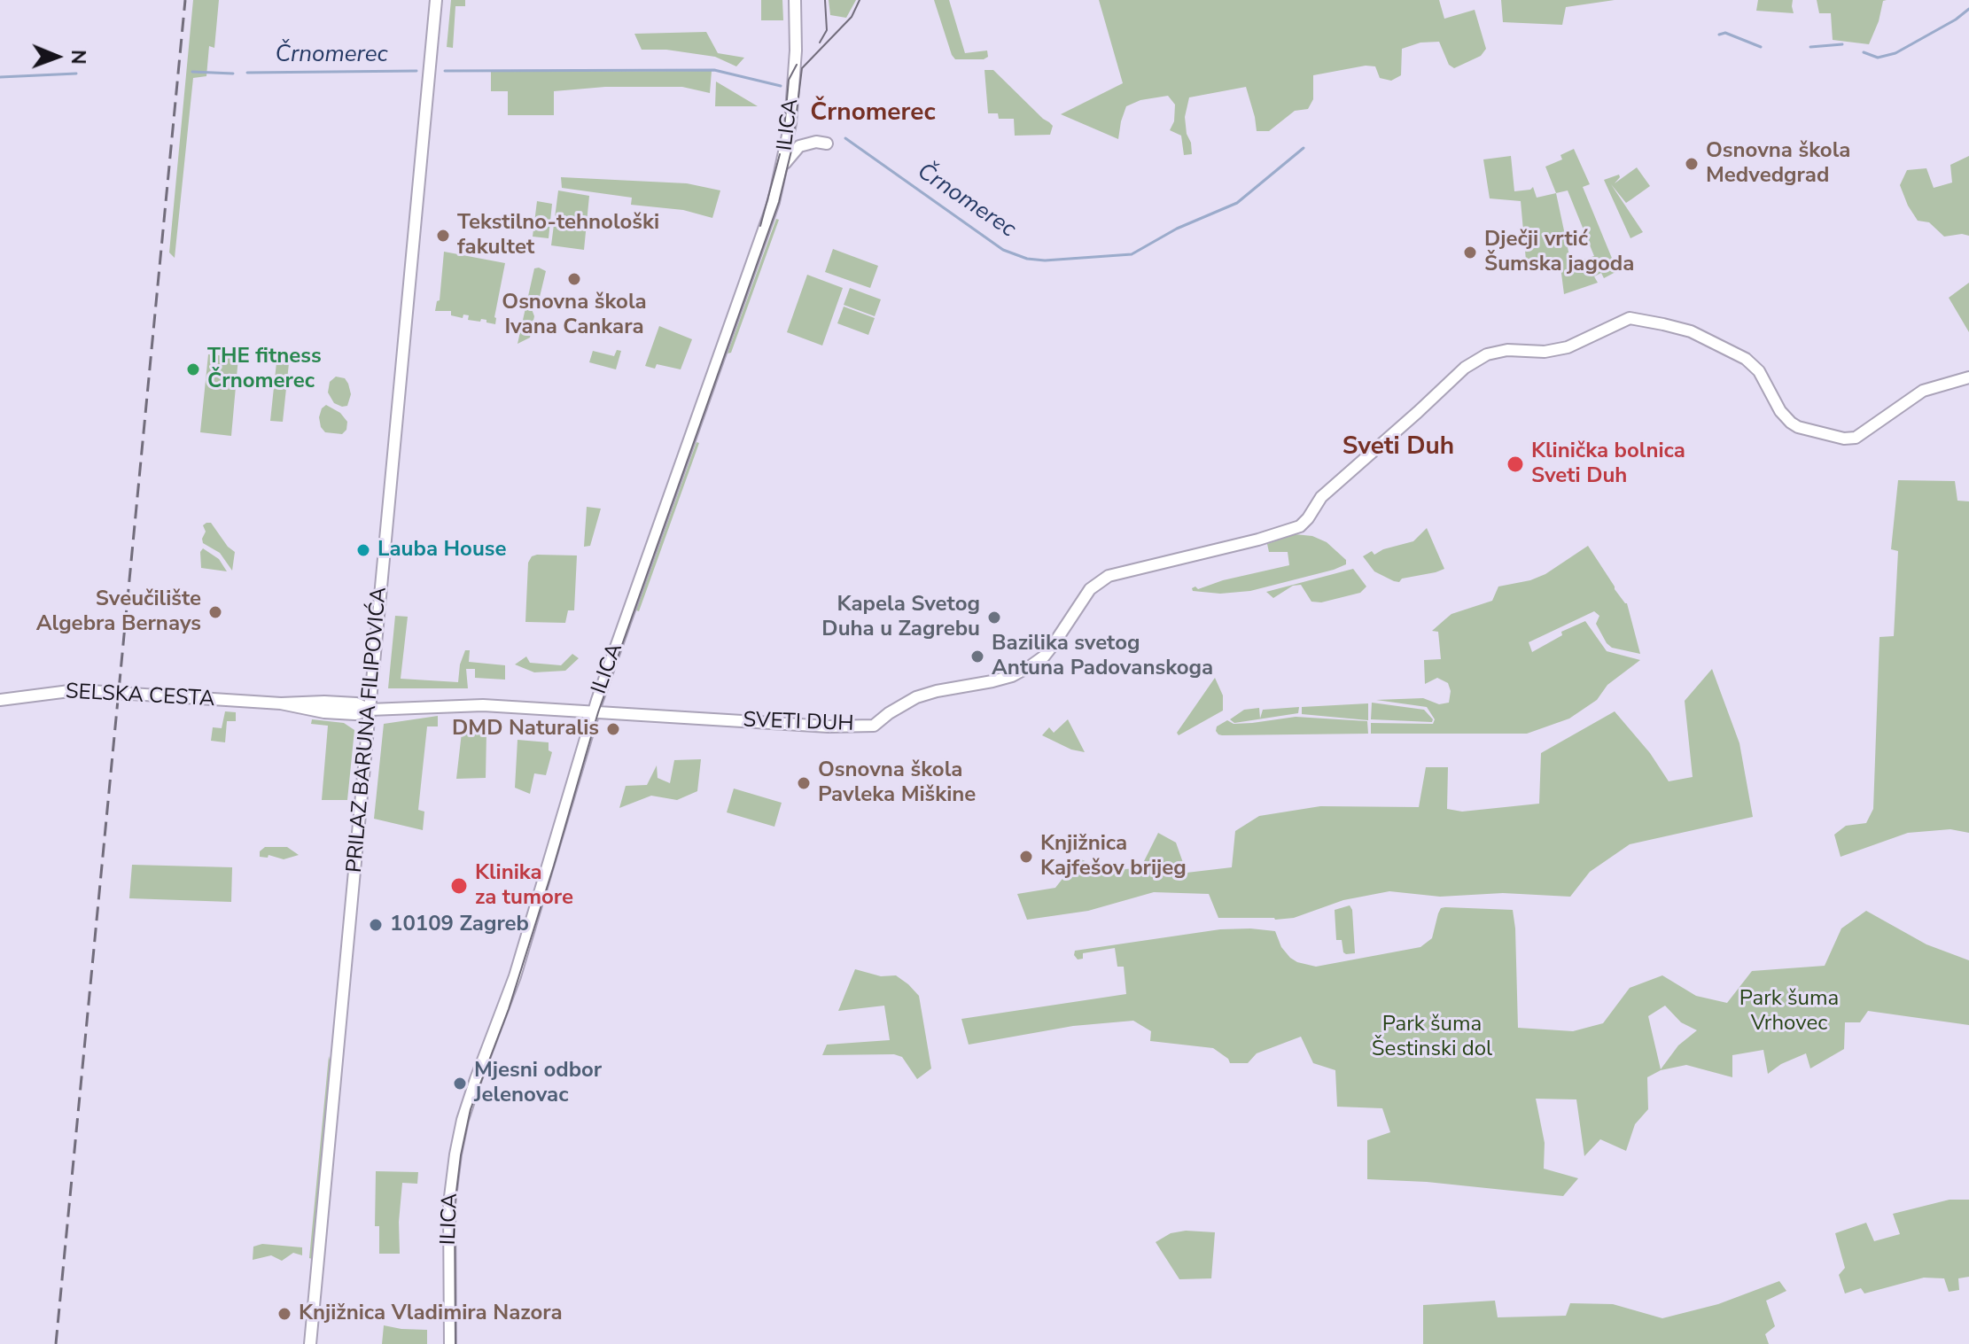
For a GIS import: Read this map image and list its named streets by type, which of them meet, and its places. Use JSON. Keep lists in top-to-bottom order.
{
  "streets": {
    "main road": [
      "ILICA",
      "SELSKA CESTA",
      "SVETI DUH",
      "PRILAZ BARUNA FILIPOVIĆA"
    ]
  },
  "crossings": [
    ["ILICA", "SELSKA CESTA"],
    ["ILICA", "SVETI DUH"],
    ["SELSKA CESTA", "SVETI DUH"],
    ["SELSKA CESTA", "PRILAZ BARUNA FILIPOVIĆA"]
  ],
  "districts": ["Črnomerec", "Sveti Duh"],
  "water": ["Črnomerec"],
  "parks": ["Park šuma Vrhovec", "Park šuma Šestinski dol"],
  "places": [
    "Osnovna škola Medvedgrad",
    "Tekstilno-tehnološki fakultet",
    "Dječji vrtić Šumska jagoda",
    "Osnovna škola Ivana Cankara",
    "THE fitness Črnomerec",
    "Klinička bolnica Sveti Duh",
    "Lauba House",
    "Sveučilište Algebra Bernays",
    "Kapela Svetog Duha u Zagrebu",
    "Bazilika svetog Antuna Padovanskoga",
    "DMD Naturalis",
    "Osnovna škola Pavleka Miškine",
    "Knjižnica Kajfešov brijeg",
    "Klinika za tumore",
    "10109 Zagreb",
    "Mjesni odbor Jelenovac",
    "Knjižnica Vladimira Nazora"
  ],
  "north": "right"
}
